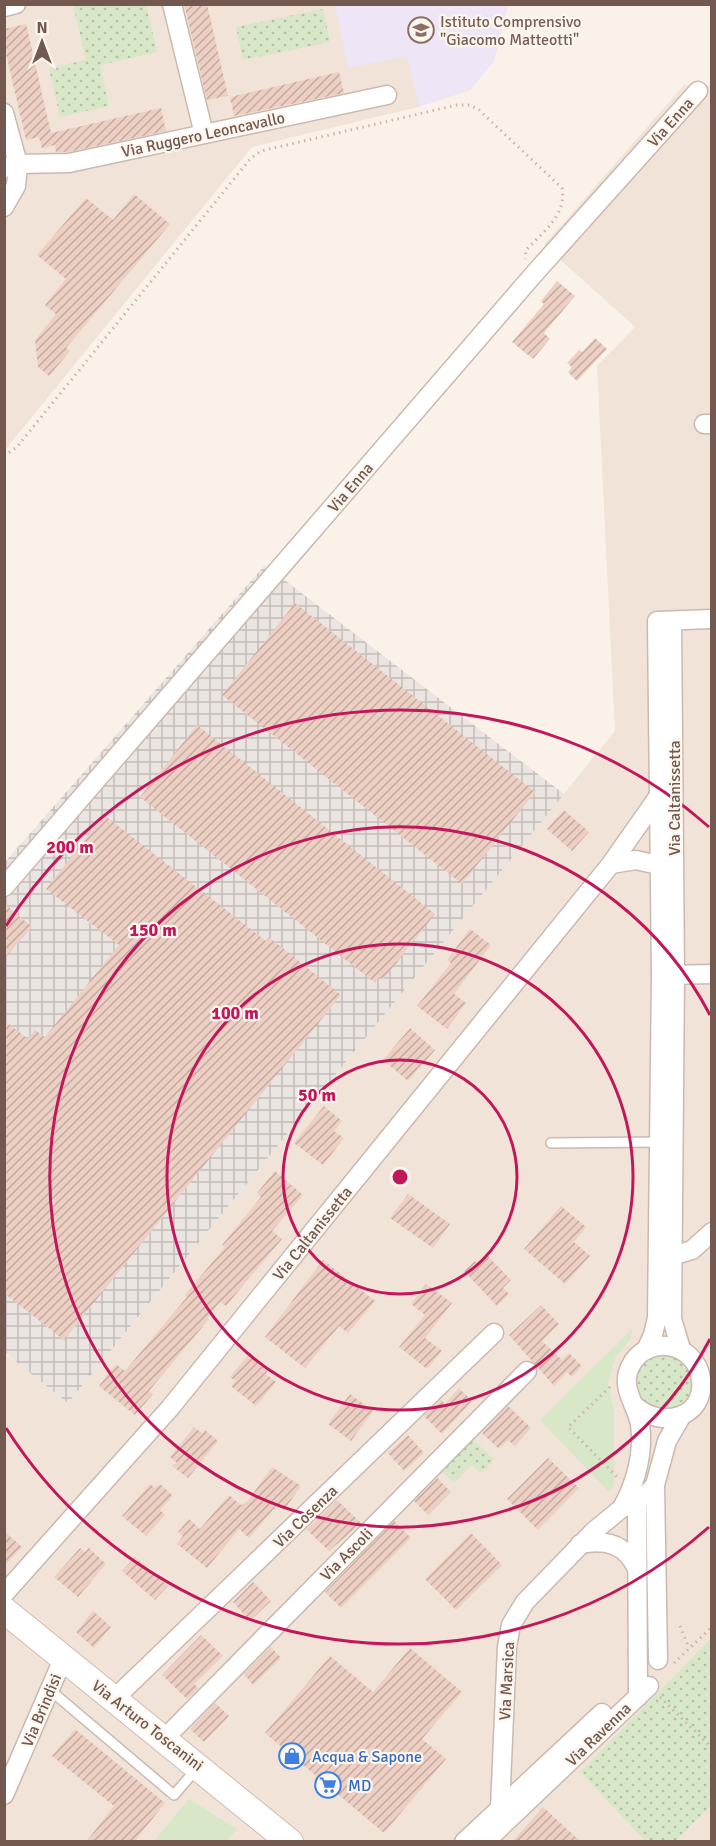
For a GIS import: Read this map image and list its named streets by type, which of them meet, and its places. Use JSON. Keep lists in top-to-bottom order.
{
  "streets": {
    "street": [
      "Via Enna",
      "Via Ruggero Leoncavallo",
      "Via Caltanissetta",
      "Via Cosenza",
      "Via Ascoli",
      "Via Marsica",
      "Via Brindisi",
      "Via Arturo Toscanini",
      "Via Ravenna"
    ]
  },
  "crossings": [
    ["Via Caltanissetta", "Via Marsica"],
    ["Via Cosenza", "Via Arturo Toscanini"],
    ["Via Ascoli", "Via Arturo Toscanini"],
    ["Via Brindisi", "Via Arturo Toscanini"]
  ],
  "places": {
    "school or university": ["Istituto Comprensivo \"Giacomo Matteotti\""],
    "shop": ["Acqua & Sapone"],
    "supermarket": ["MD"]
  },
  "north": "top",
  "rings": [
    "200 m",
    "150 m",
    "100 m",
    "50 m"
  ]
}
